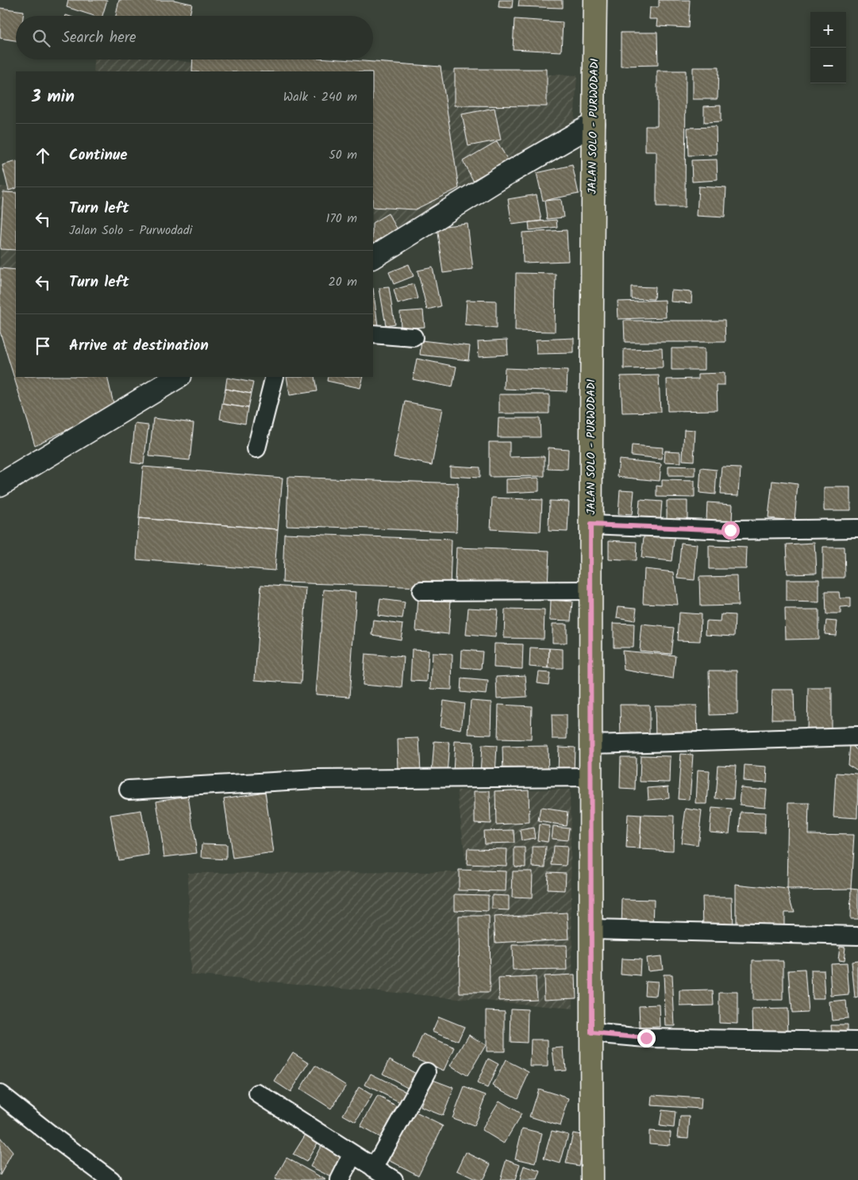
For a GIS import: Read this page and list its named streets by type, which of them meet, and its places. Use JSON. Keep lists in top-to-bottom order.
{
  "streets": {
    "main road": ["JALAN SOLO - PURWODADI"]
  },
  "page": {
    "map_buttons": ["+", "−"],
    "search": "Search here",
    "heading": ["3 min", "Walk · 240 m"],
    "list": [
      ["Continue", "50 m"],
      ["Turn left", "Jalan Solo - Purwodadi", "170 m"],
      ["Turn left", "20 m"],
      "Arrive at destination"
    ]
  }
}
